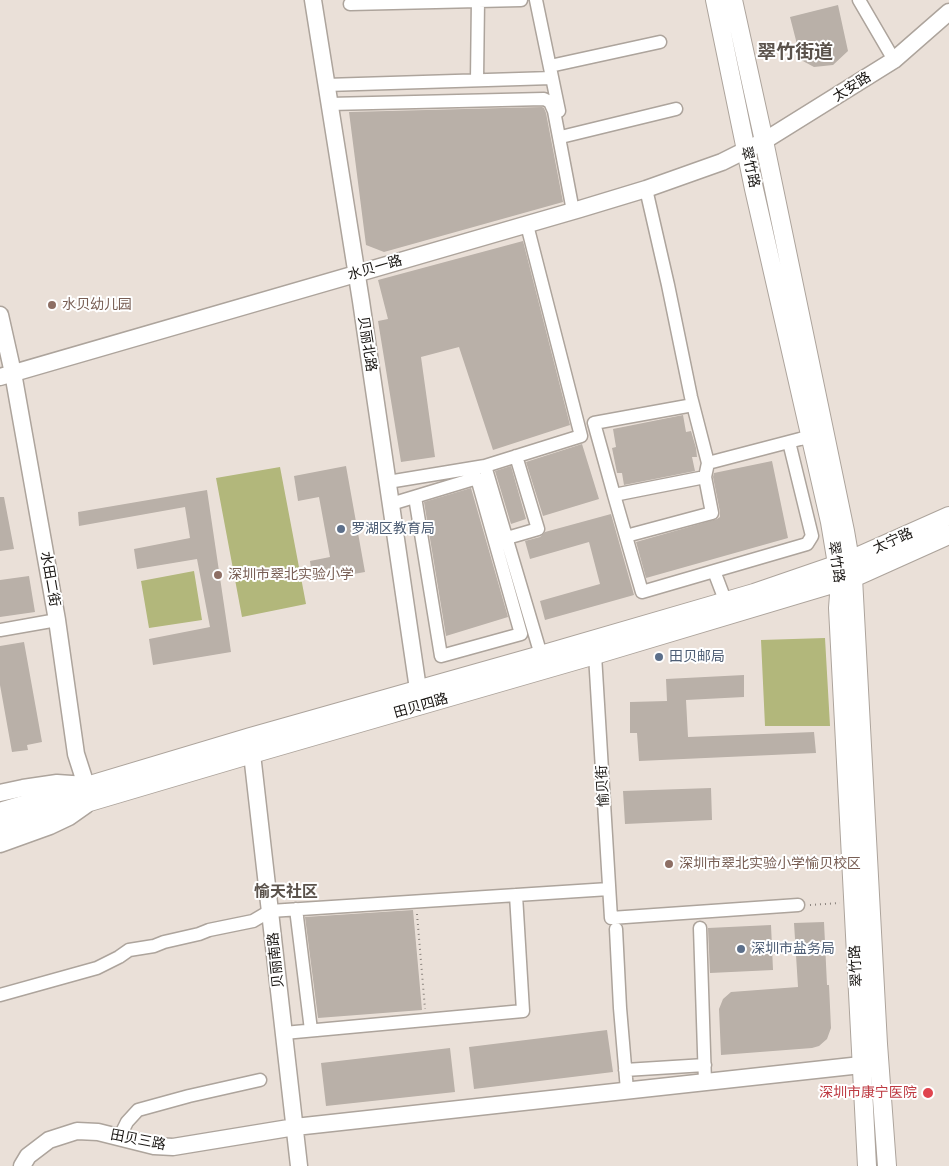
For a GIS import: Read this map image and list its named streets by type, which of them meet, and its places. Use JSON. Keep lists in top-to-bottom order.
{
  "streets": {
    "main road": ["翠竹路", "太宁路", "田贝四路"],
    "street": [
      "太安路",
      "水贝一路",
      "贝丽北路",
      "水田二街",
      "愉贝街",
      "贝丽南路",
      "田贝三路"
    ]
  },
  "crossings": [
    ["太安路", "翠竹路"],
    ["太安路", "水贝一路"],
    ["翠竹路", "水贝一路"],
    ["翠竹路", "太宁路"],
    ["翠竹路", "田贝四路"],
    ["翠竹路", "田贝三路"],
    ["水贝一路", "贝丽北路"],
    ["水贝一路", "水田二街"],
    ["贝丽北路", "田贝四路"],
    ["太宁路", "田贝四路"],
    ["水田二街", "田贝四路"],
    ["田贝四路", "愉贝街"],
    ["田贝四路", "贝丽南路"],
    ["愉贝街", "田贝三路"],
    ["贝丽南路", "田贝三路"]
  ],
  "districts": ["翠竹街道", "愉天社区"],
  "places": [
    "水贝幼儿园",
    "罗湖区教育局",
    "深圳市翠北实验小学",
    "田贝邮局",
    "深圳市翠北实验小学愉贝校区",
    "深圳市盐务局",
    "深圳市康宁医院"
  ]
}
